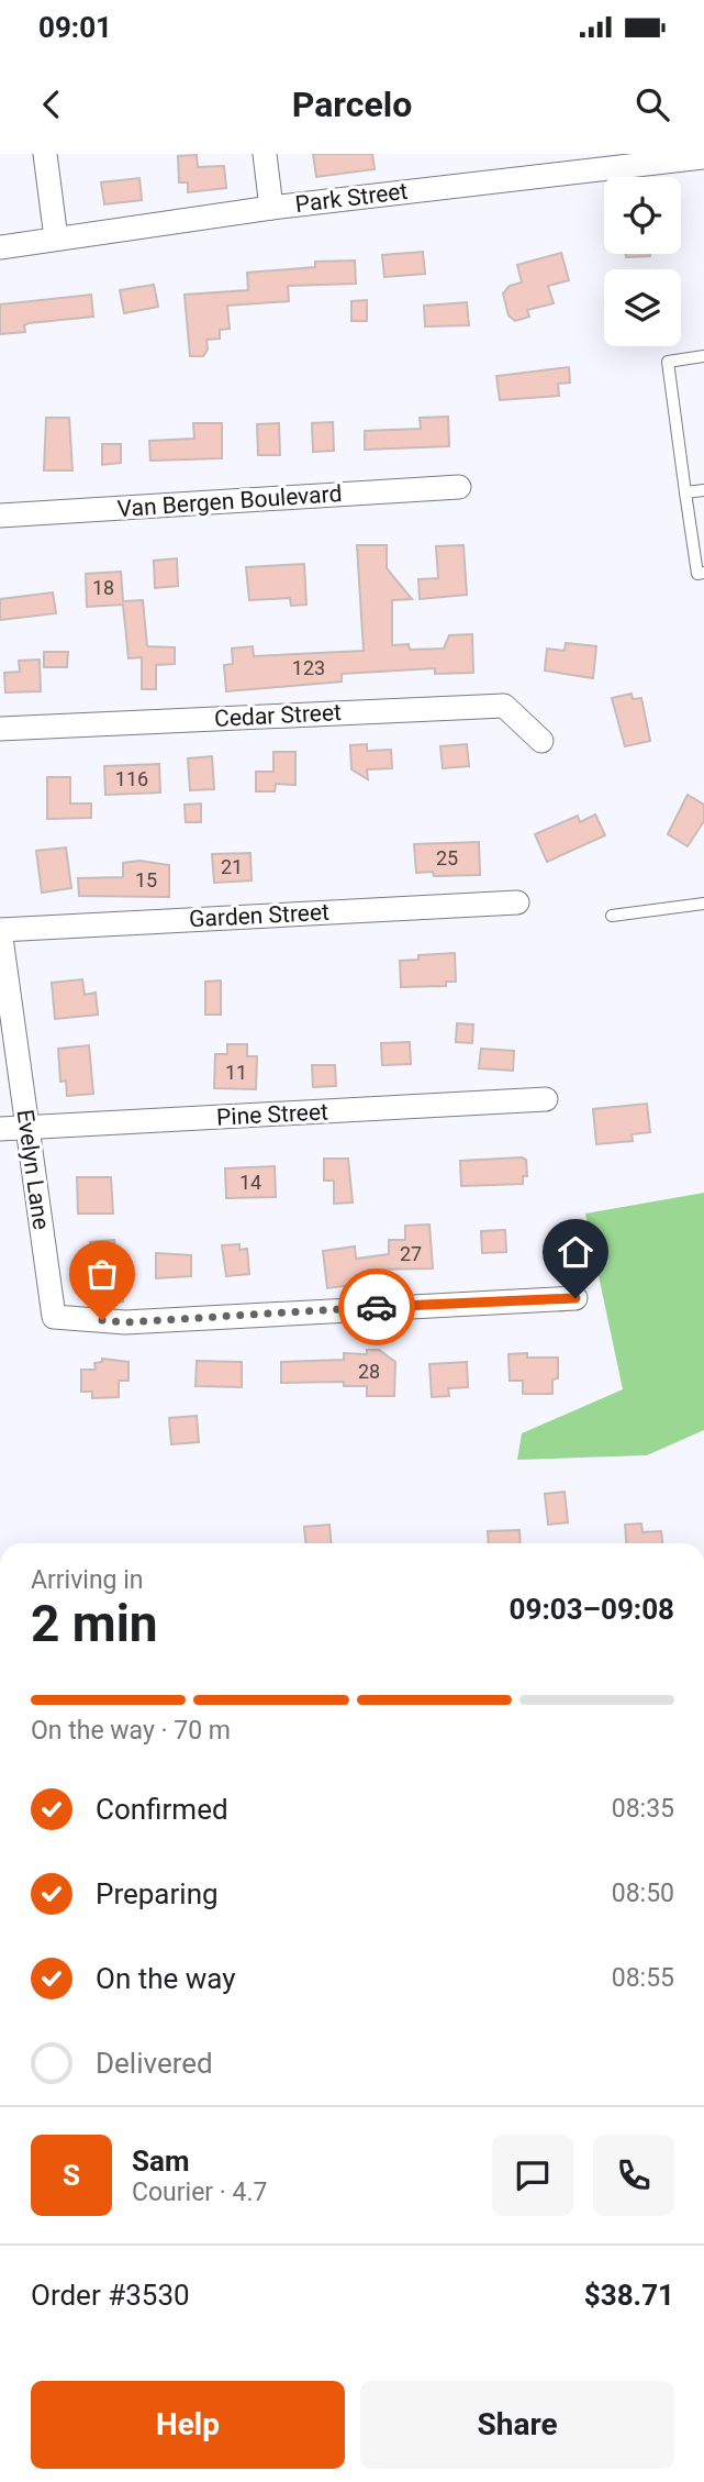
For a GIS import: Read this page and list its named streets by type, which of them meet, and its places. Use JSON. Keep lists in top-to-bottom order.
{
  "streets": {
    "street": [
      "Park Street",
      "Van Bergen Boulevard",
      "Cedar Street",
      "Garden Street",
      "Pine Street",
      "Evelyn Lane"
    ]
  },
  "crossings": [
    ["Garden Street", "Evelyn Lane"],
    ["Pine Street", "Evelyn Lane"]
  ],
  "house_numbers": [
    "18",
    "123",
    "116",
    "25",
    "21",
    "15",
    "11",
    "14",
    "27",
    "28"
  ],
  "page": {
    "status": "09:01",
    "header": "Parcelo",
    "heading": ["2 min", "Arriving in", "09:03–09:08"],
    "panel": [
      "Sam",
      "Courier · 4.7",
      "Order #3530",
      "$38.71"
    ],
    "bar": "On the way · 70 m",
    "list": [
      ["Confirmed", "08:35"],
      ["Preparing", "08:50"],
      ["On the way", "08:55"],
      "Delivered"
    ],
    "round": "S",
    "buttons": ["Help", "Share"]
  }
}
